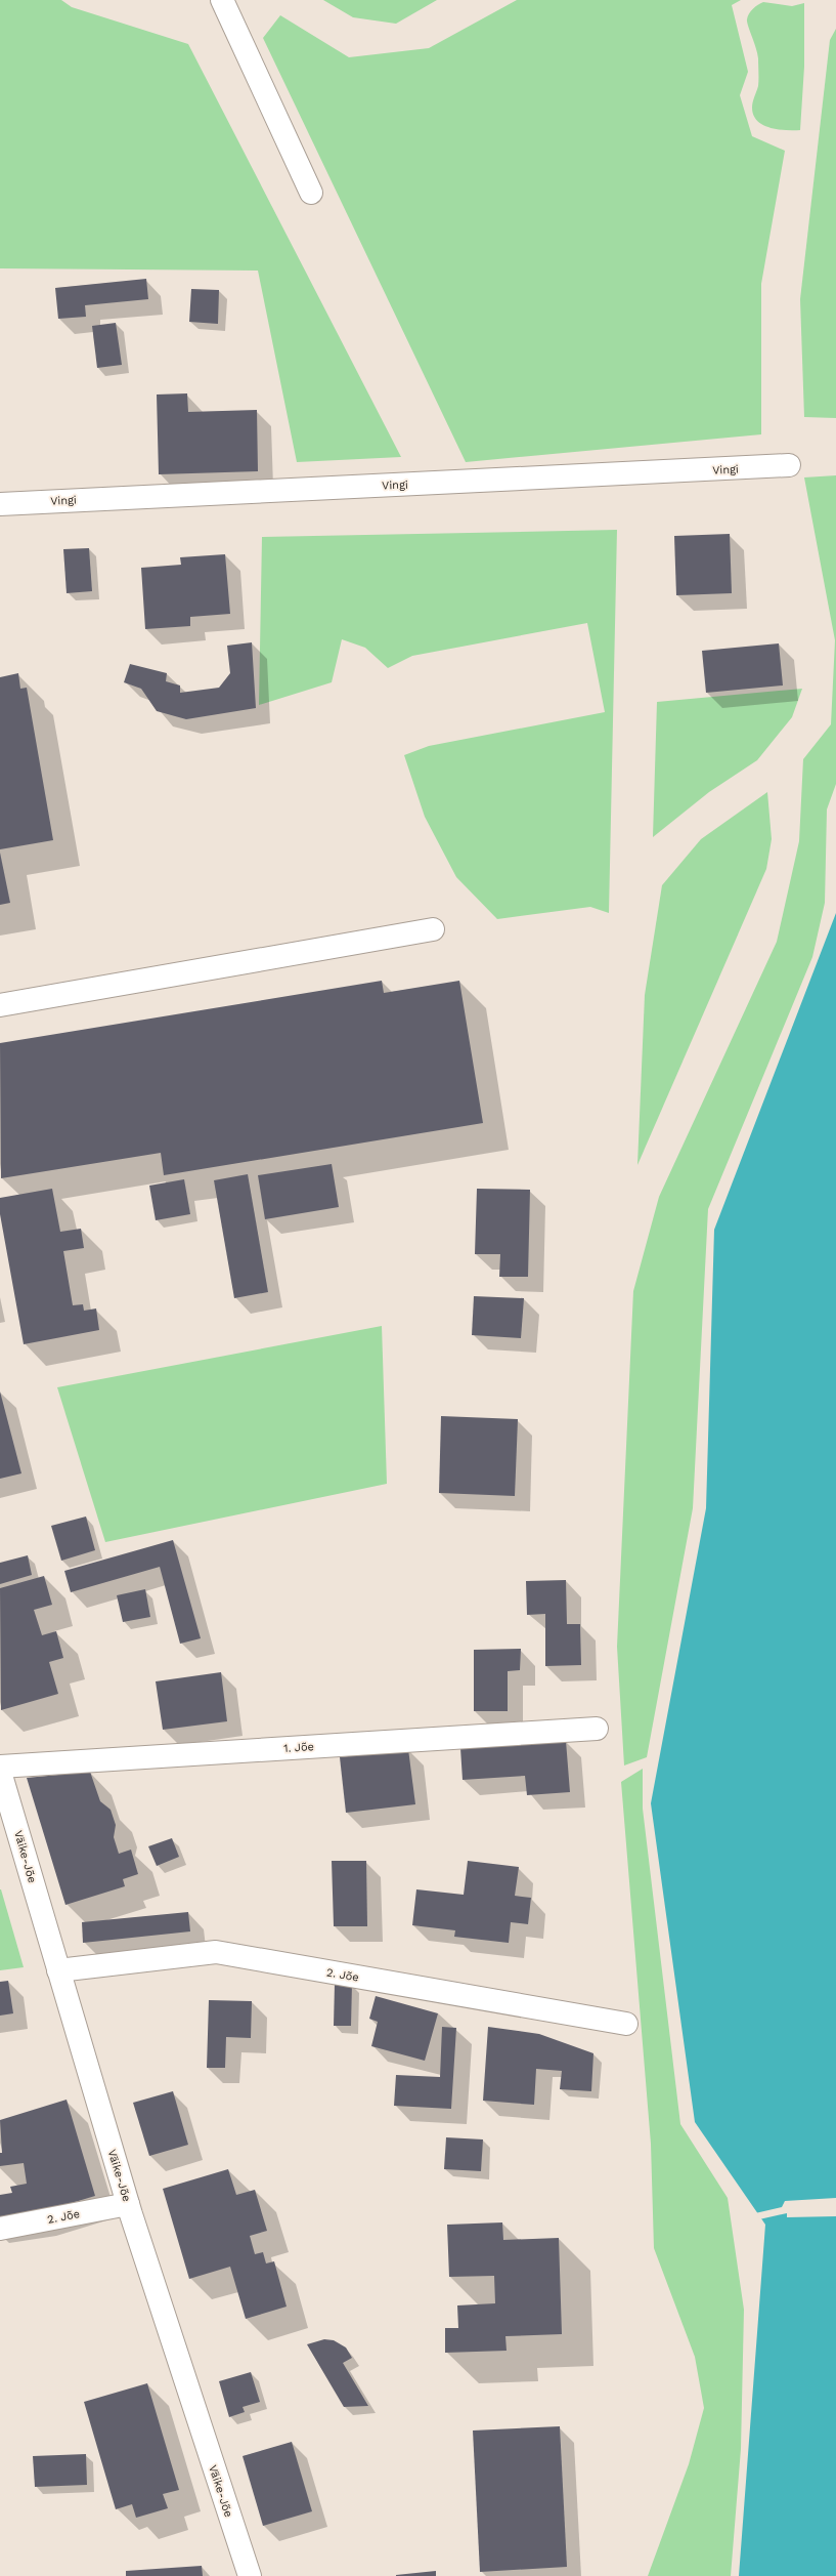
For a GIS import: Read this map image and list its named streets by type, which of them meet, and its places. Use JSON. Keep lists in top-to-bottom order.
{
  "streets": {
    "street": [
      "Vingi",
      "1. Jõe",
      "Väike-Jõe",
      "2. Jõe"
    ]
  },
  "crossings": [
    ["Väike-Jõe", "2. Jõe"]
  ]
}
